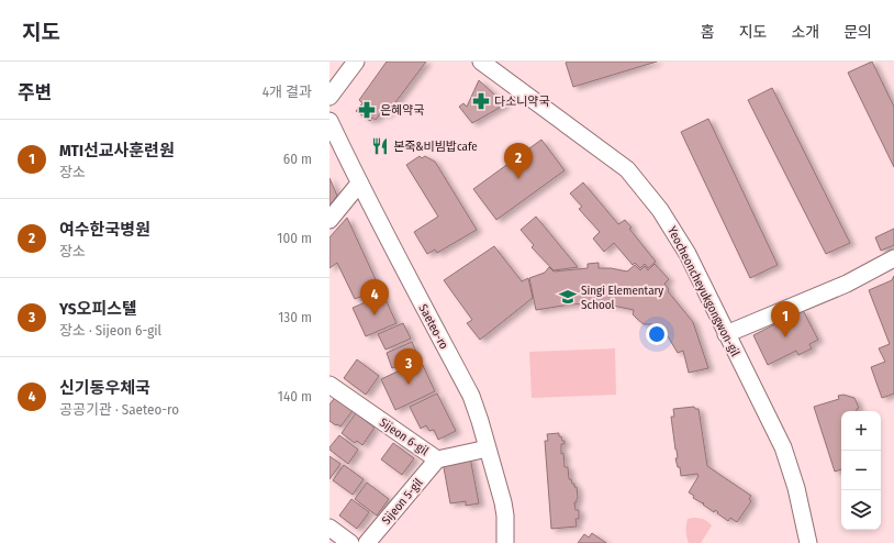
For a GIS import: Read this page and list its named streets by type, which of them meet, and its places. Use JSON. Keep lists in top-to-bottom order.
{
  "streets": {
    "street": [
      "Yeocheoncheyukgongwon-gil",
      "Saeteo-ro",
      "Sijeon 6-gil",
      "Sijeon 5-gil"
    ]
  },
  "crossings": [
    ["Saeteo-ro", "Sijeon 6-gil"],
    ["Sijeon 6-gil", "Sijeon 5-gil"]
  ],
  "places": {
    "pharmacy": ["다소니약국", "은혜약국"],
    "restaurant": ["본죽&비빔밥cafe"],
    "school or university": ["Singi Elementary School"]
  },
  "page": {
    "header": "지도",
    "nav": [
      "홈",
      "지도",
      "소개",
      "문의"
    ],
    "heading": ["주변", "4개 결과"],
    "list": [
      {
        "mark": "1",
        "name": "MTI선교사훈련원",
        "note": "장소",
        "value": "60 m"
      },
      {
        "mark": "2",
        "name": "여수한국병원",
        "note": "장소",
        "value": "100 m"
      },
      {
        "mark": "3",
        "name": "YS오피스텔",
        "note": "장소 · Sijeon 6-gil",
        "value": "130 m"
      },
      {
        "mark": "4",
        "name": "신기동우체국",
        "note": "공공기관 · Saeteo-ro",
        "value": "140 m"
      }
    ],
    "pins": [
      "2",
      "4",
      "1",
      "3"
    ],
    "map_buttons": ["+", "−"]
  }
}
